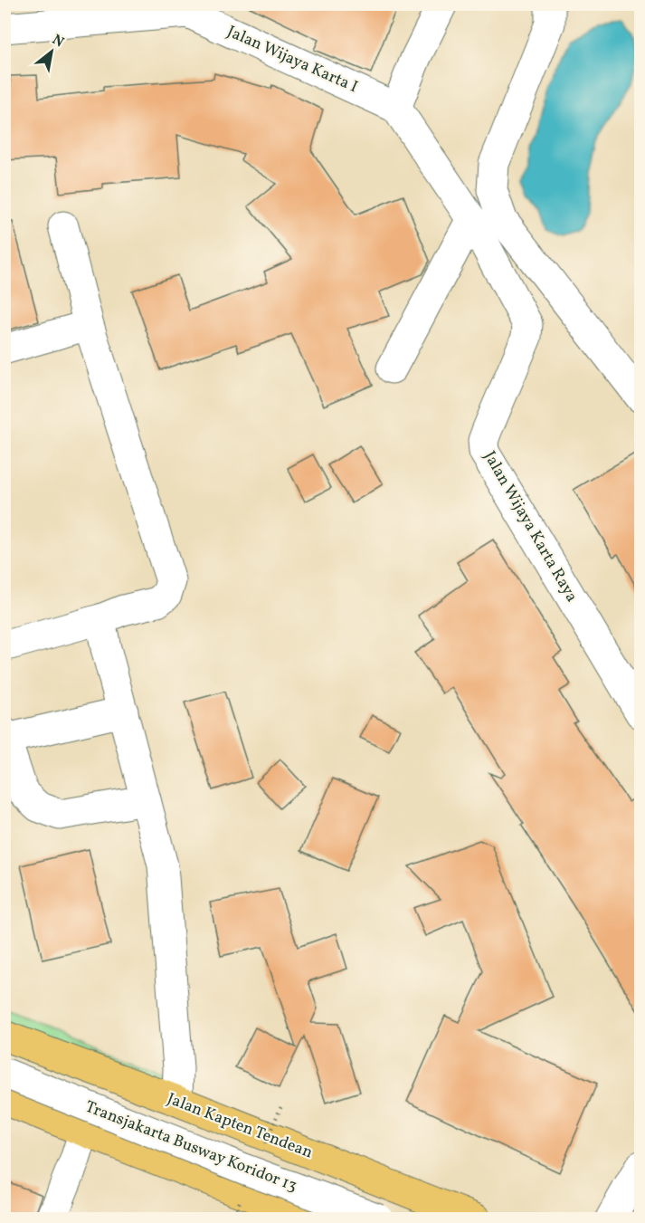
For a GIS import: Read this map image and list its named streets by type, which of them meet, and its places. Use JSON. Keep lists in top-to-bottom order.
{
  "streets": {
    "main road": ["Jalan Kapten Tendean"],
    "street": ["Jalan Wijaya Karta I", "Jalan Wijaya Karta Raya", "Transjakarta Busway Koridor 13"]
  },
  "crossings": [
    ["Jalan Wijaya Karta I", "Jalan Wijaya Karta Raya"]
  ],
  "north": "top right"
}
